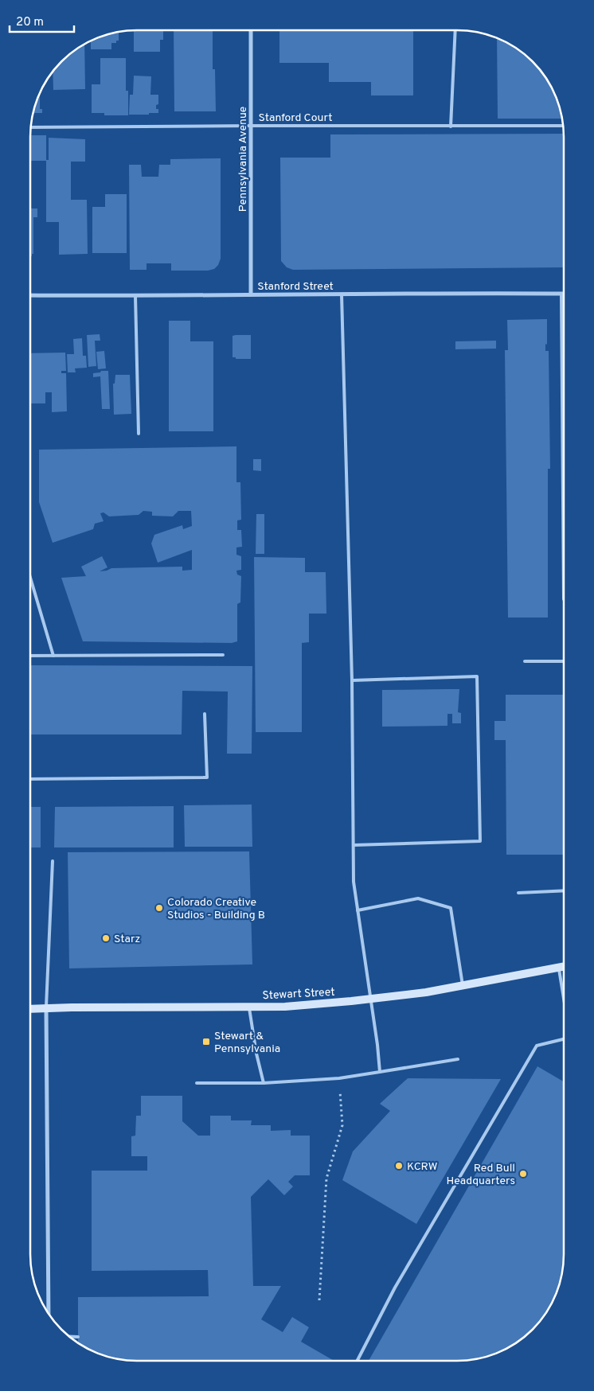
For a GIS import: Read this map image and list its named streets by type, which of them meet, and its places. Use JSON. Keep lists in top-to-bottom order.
{
  "streets": {
    "street": ["Pennsylvania Avenue", "Stanford Street", "Stewart Street"],
    "lane": ["Stanford Court"]
  },
  "crossings": [
    ["Stanford Court", "Pennsylvania Avenue"],
    ["Pennsylvania Avenue", "Stanford Street"]
  ],
  "places": {
    "other": [
      "Colorado Creative Studios - Building B",
      "Starz",
      "KCRW",
      "Red Bull Headquarters"
    ],
    "transit": ["Stewart & Pennsylvania"]
  },
  "scale_bar": "20 m"
}
